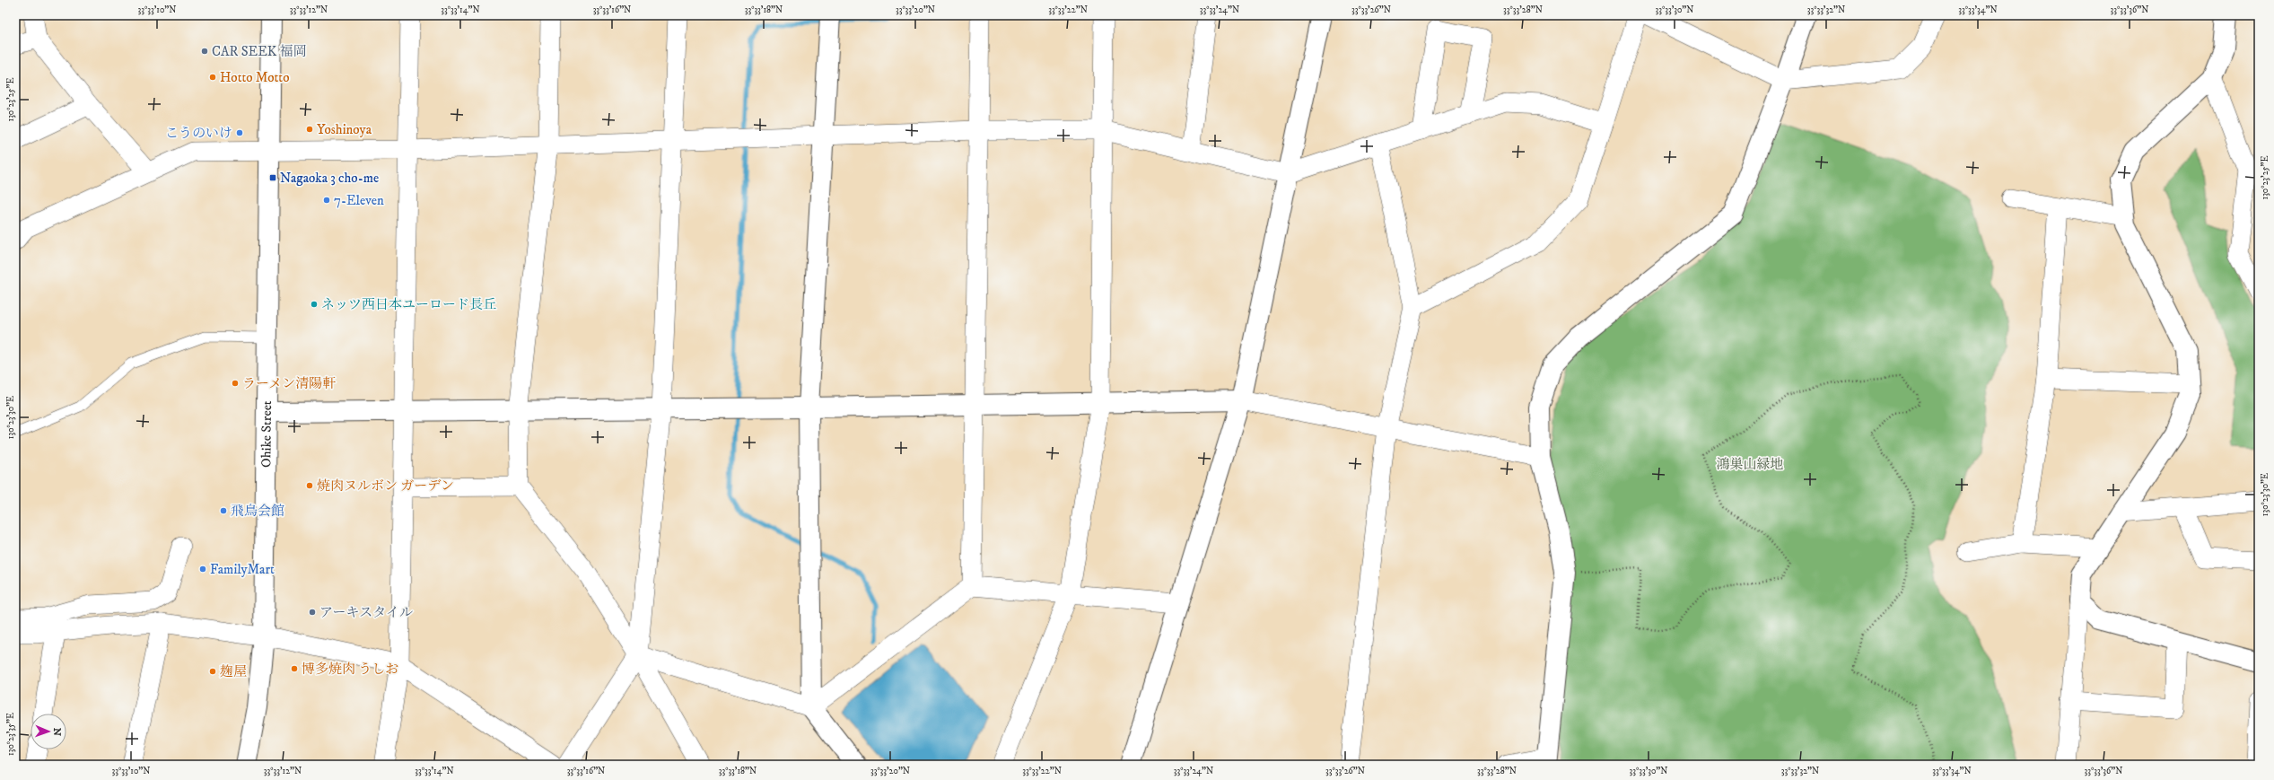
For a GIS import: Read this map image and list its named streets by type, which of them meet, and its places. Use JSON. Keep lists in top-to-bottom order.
{
  "streets": {
    "street": ["Ohike Street"]
  },
  "parks": ["鴻巣山緑地"],
  "places": {
    "other": [
      "CAR SEEK 福岡",
      "Hotto Motto",
      "Yoshinoya",
      "こうのいけ",
      "7-Eleven",
      "ネッツ西日本ユーロード長丘",
      "ラーメン清陽軒",
      "焼肉ヌルボン ガーデン",
      "飛鳥会館",
      "FamilyMart",
      "アーキスタイル",
      "博多焼肉 うしお",
      "麹屋"
    ],
    "transit": ["Nagaoka 3 cho-me"]
  },
  "north": "right",
  "coordinates": [
    "33°33'10\"N",
    "33°33'12\"N",
    "33°33'14\"N",
    "33°33'16\"N",
    "33°33'18\"N",
    "33°33'20\"N",
    "33°33'22\"N",
    "33°33'24\"N",
    "33°33'26\"N",
    "33°33'28\"N",
    "33°33'30\"N",
    "33°33'32\"N",
    "33°33'34\"N",
    "33°33'36\"N",
    "130°23'25\"E",
    "130°23'30\"E",
    "130°23'35\"E"
  ]
}
